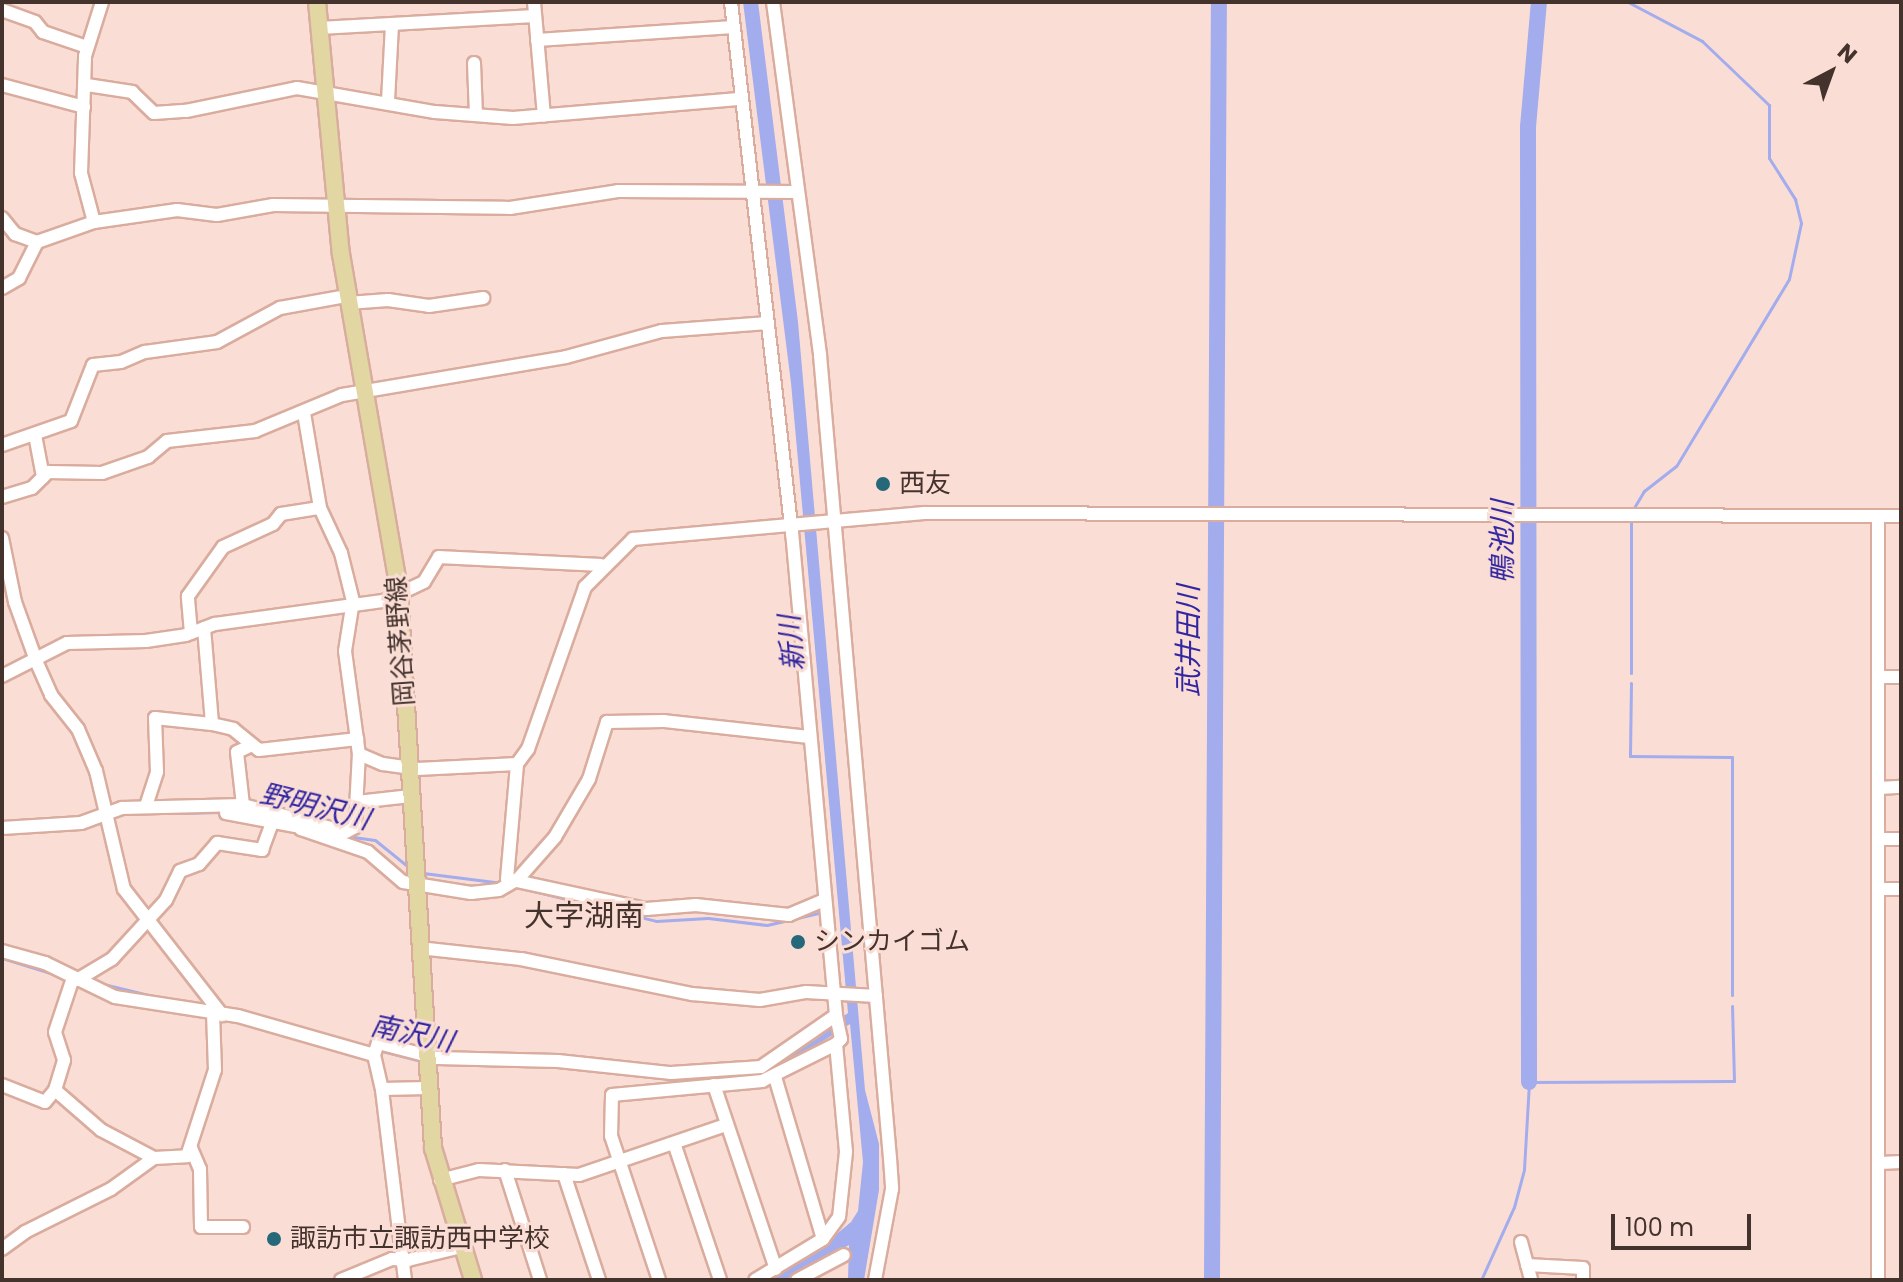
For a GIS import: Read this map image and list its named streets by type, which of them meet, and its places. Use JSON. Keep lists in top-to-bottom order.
{
  "streets": {
    "main road": ["岡谷茅野線"]
  },
  "districts": ["大字湖南"],
  "water": [
    "鴨池川",
    "武井田川",
    "新川",
    "野明沢川",
    "南沢川"
  ],
  "places": ["西友", "シンカイゴム", "諏訪市立諏訪西中学校"],
  "scale_bar": "100 m",
  "north": "top right"
}
